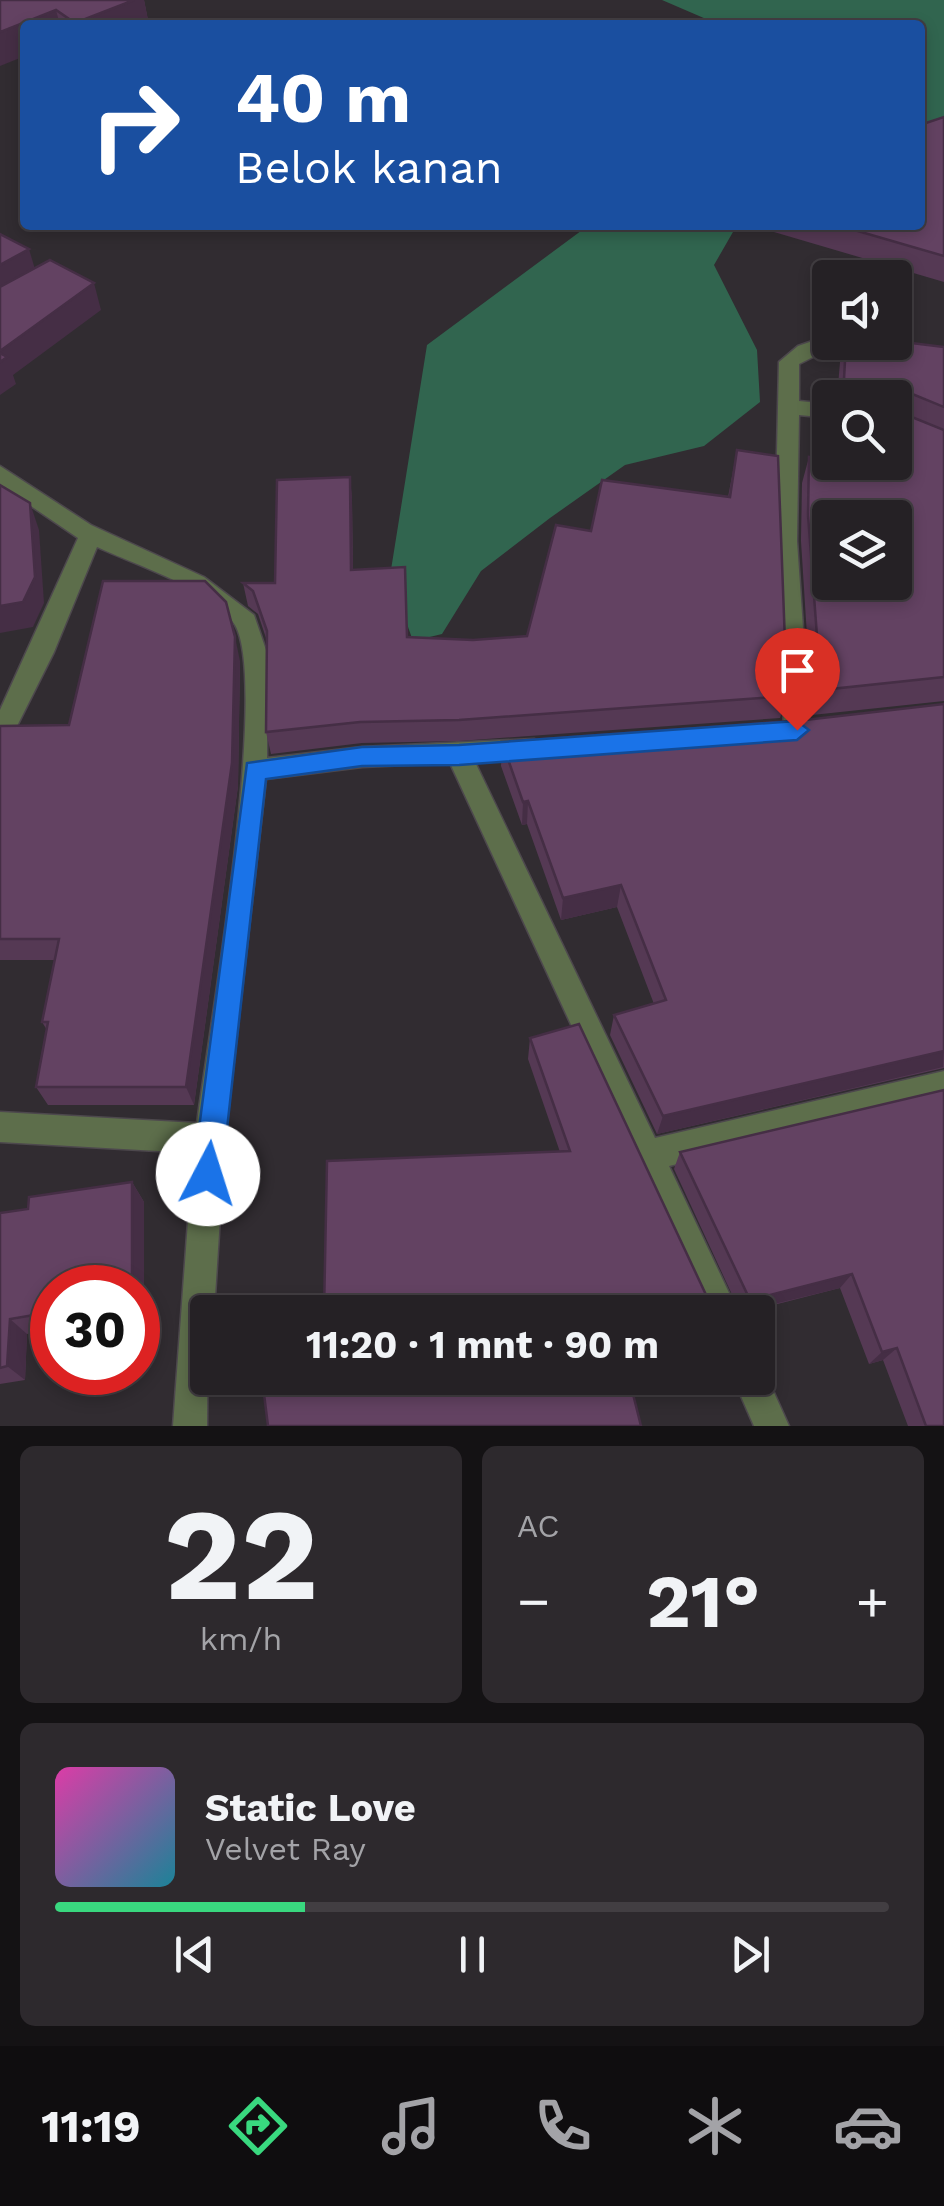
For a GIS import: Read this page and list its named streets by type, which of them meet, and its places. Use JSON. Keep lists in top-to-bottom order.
{
  "page": {
    "turn": ["40 m", "Belok kanan"],
    "limit": "30",
    "trip": "11:20 · 1 mnt · 90 m",
    "tile": [
      ["22", "km/h"],
      "AC"
    ],
    "heat": ["−", "21°", "+"],
    "song": ["Static Love", "Velvet Ray"],
    "tabs": "11:19"
  }
}
